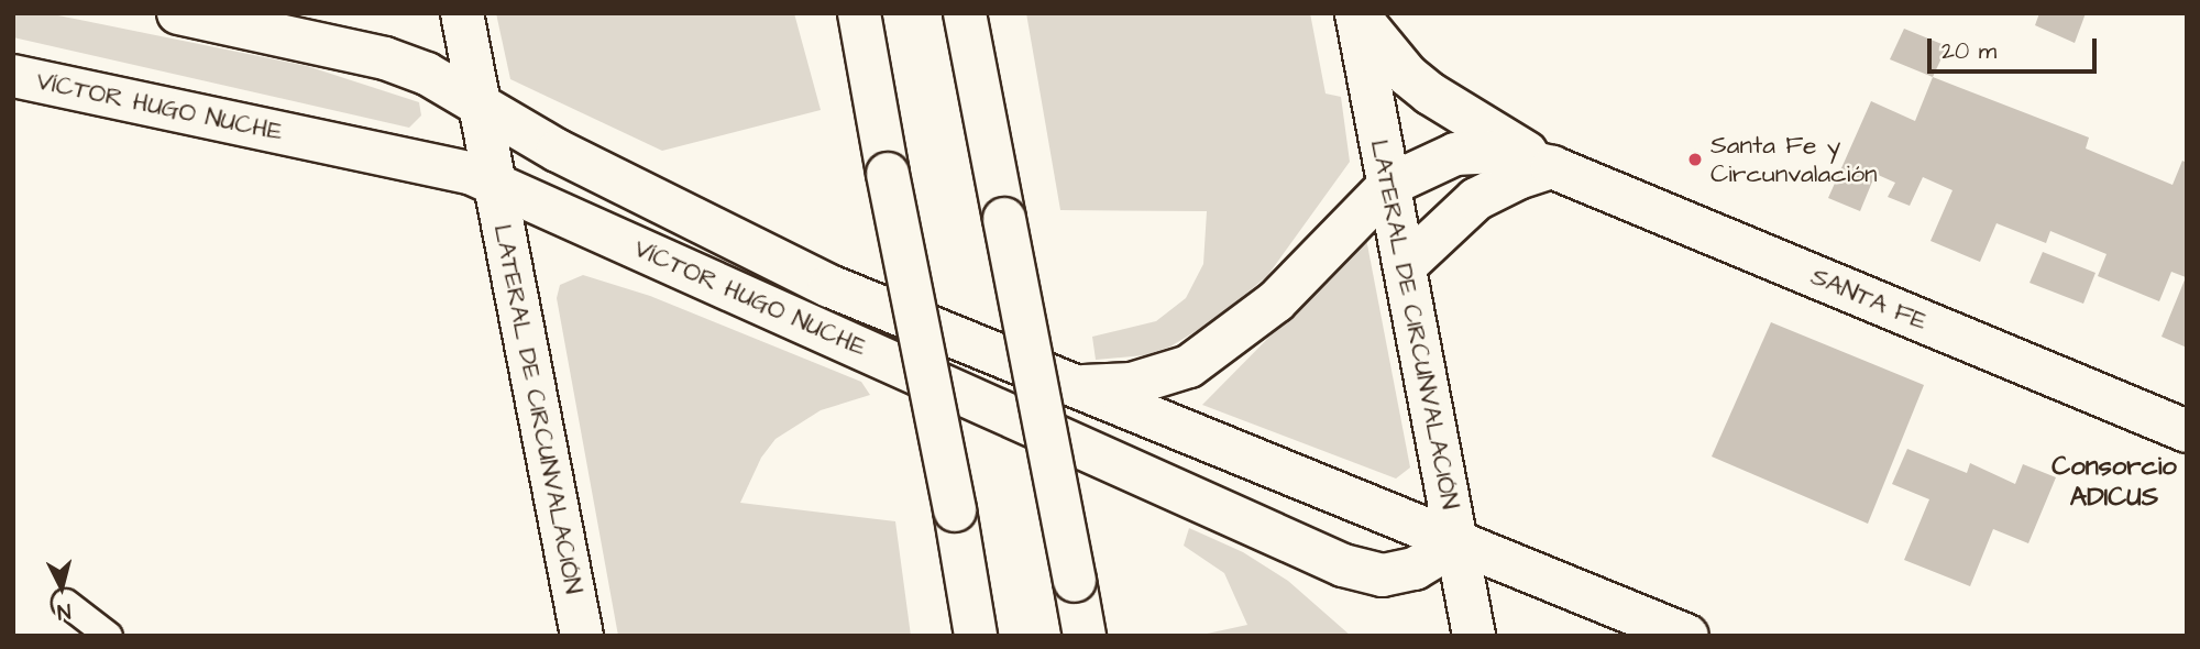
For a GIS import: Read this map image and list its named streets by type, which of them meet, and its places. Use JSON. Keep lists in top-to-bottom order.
{
  "streets": {
    "main road": ["VÍCTOR HUGO NUCHE", "SANTA FE", "LATERAL DE CIRCUNVALACIÓN"]
  },
  "crossings": [
    ["VÍCTOR HUGO NUCHE", "SANTA FE"],
    ["VÍCTOR HUGO NUCHE", "LATERAL DE CIRCUNVALACIÓN"],
    ["SANTA FE", "LATERAL DE CIRCUNVALACIÓN"]
  ],
  "districts": ["Consorcio ADICUS"],
  "places": ["Santa Fe y Circunvalación"],
  "scale_bar": "20 m",
  "north": "bottom"
}
